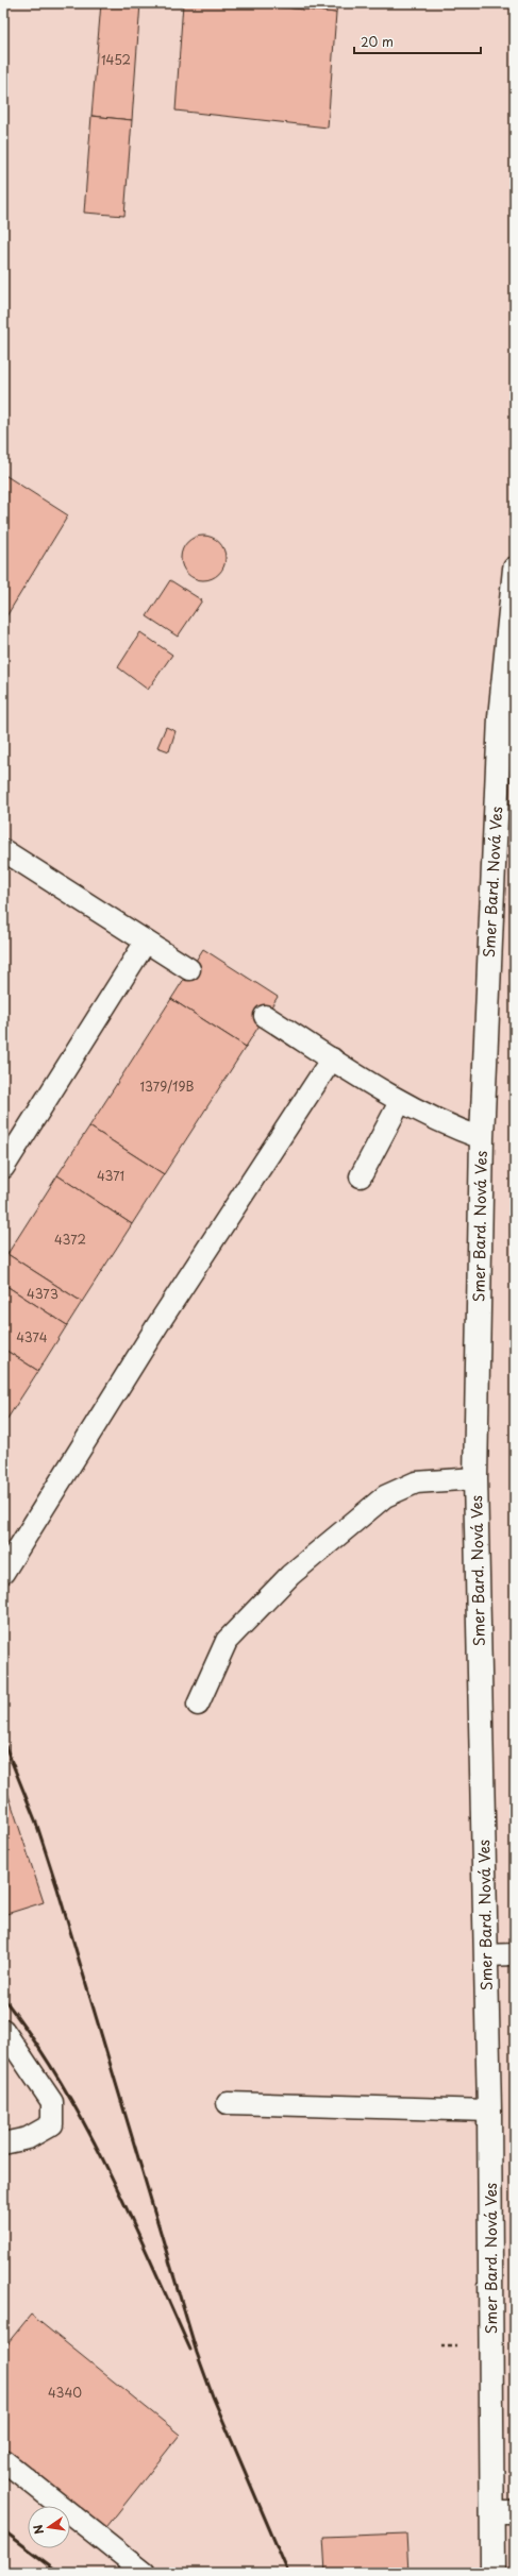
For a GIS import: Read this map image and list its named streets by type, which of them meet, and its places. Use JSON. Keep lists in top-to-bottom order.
{
  "streets": {
    "street": ["Smer Bard. Nová Ves"]
  },
  "house_numbers": [
    "1452",
    "1379/19B",
    "4371",
    "4372",
    "4373",
    "4374",
    "4340"
  ],
  "scale_bar": "20 m",
  "north": "left"
}
